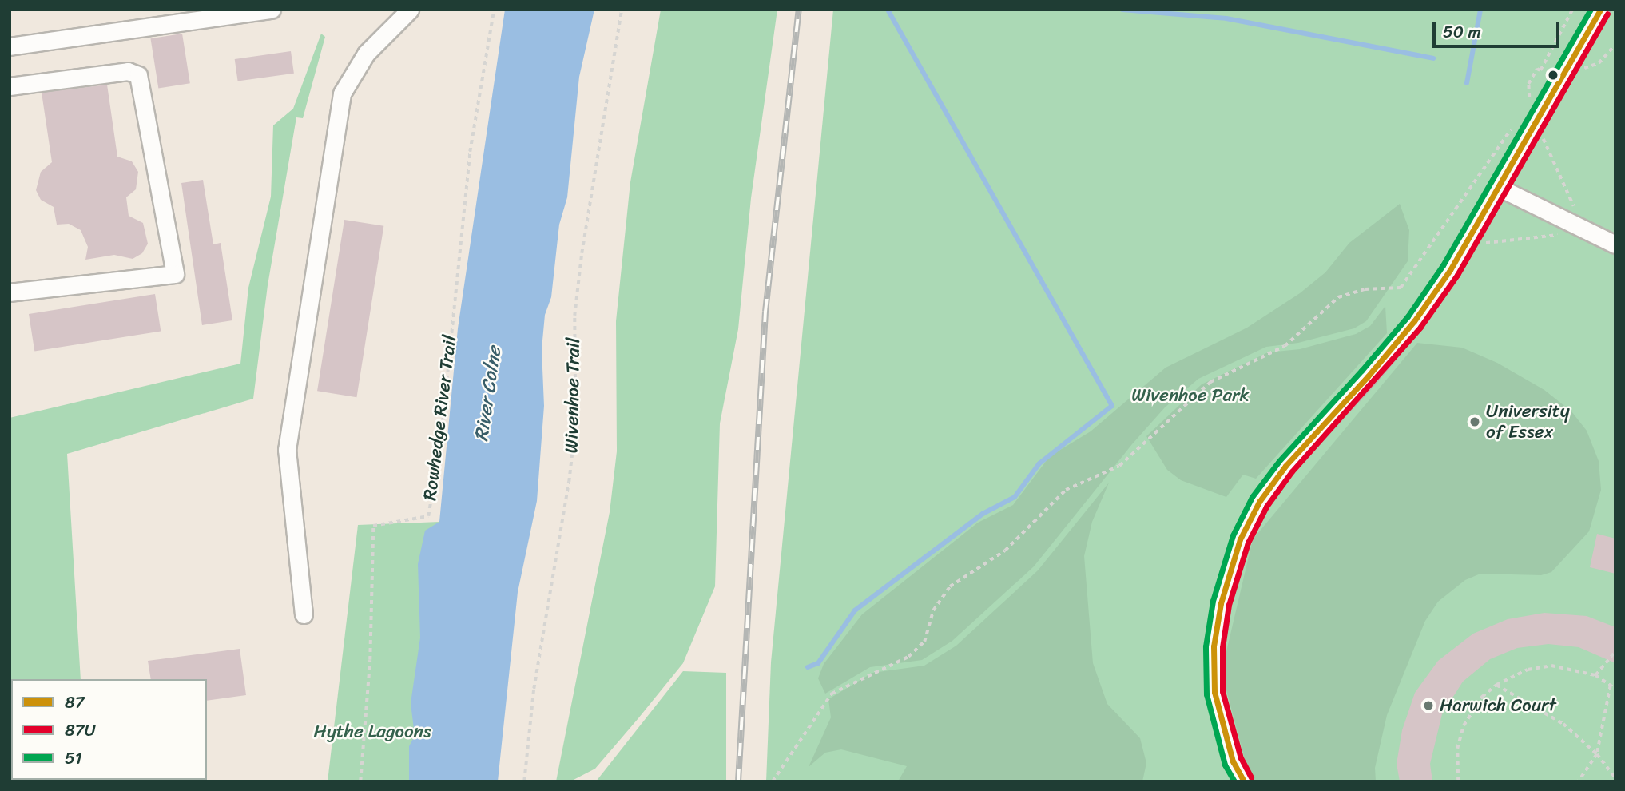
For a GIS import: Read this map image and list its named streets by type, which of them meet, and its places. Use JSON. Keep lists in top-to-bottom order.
{
  "streets": {
    "path": ["Wivenhoe Trail", "Rowhedge River Trail"]
  },
  "water": ["River Colne"],
  "parks": ["Wivenhoe Park", "Hythe Lagoons"],
  "places": ["University of Essex", "Harwich Court"],
  "lines": ["transit line 87", "transit line 51", "transit line 87U"],
  "legend": ["87", "87U", "51"],
  "scale_bar": "50 m"
}
